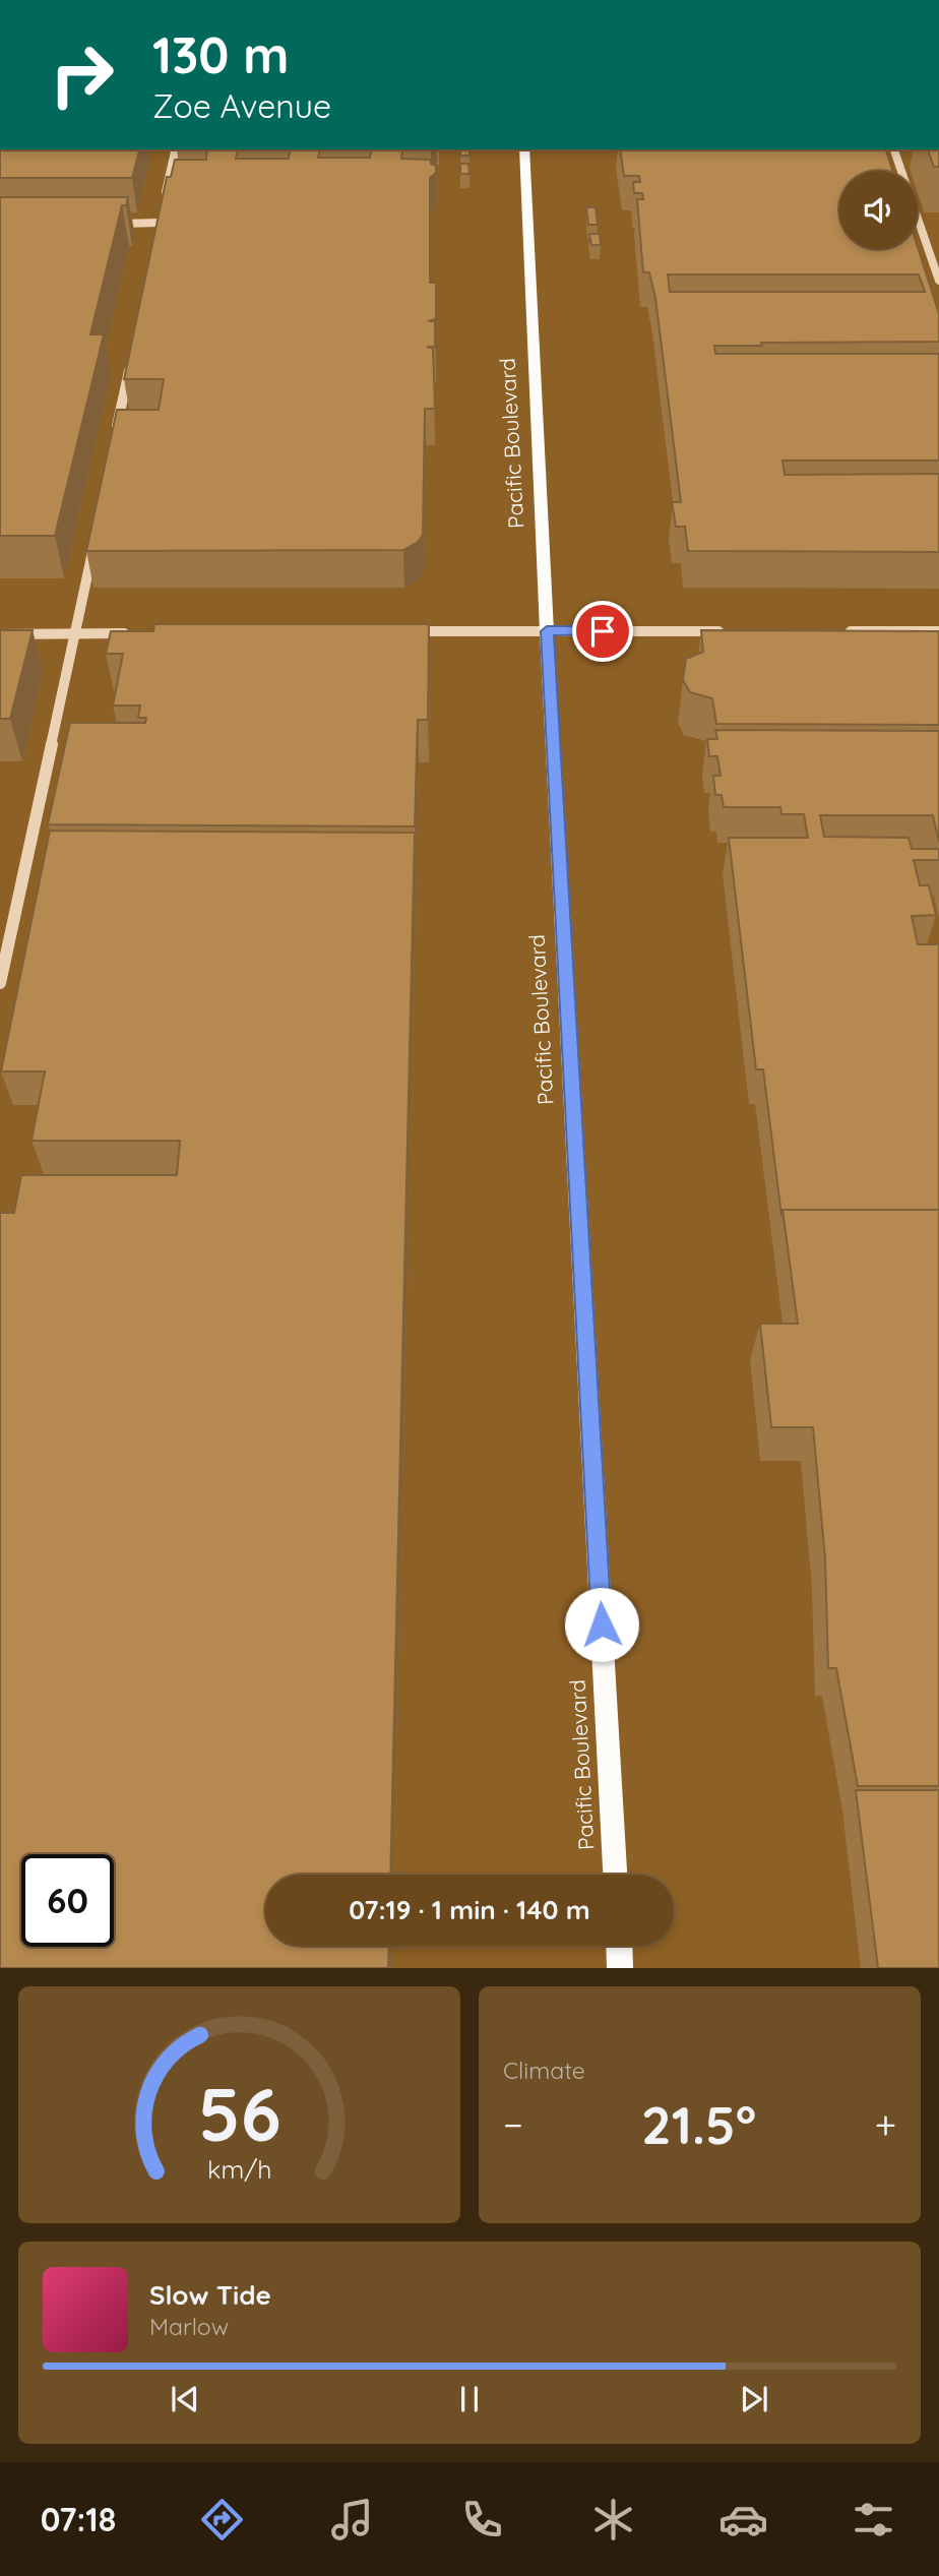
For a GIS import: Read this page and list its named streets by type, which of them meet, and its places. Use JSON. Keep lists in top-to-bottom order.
{
  "streets": {
    "main road": ["Pacific Boulevard"]
  },
  "page": {
    "turn": ["130 m", "Zoe Avenue"],
    "limit": "60",
    "trip": "07:19 · 1 min · 140 m",
    "tile": "Climate",
    "heat": ["−", "21.5°", "+"],
    "song": ["Slow Tide", "Marlow"],
    "tabs": "07:18",
    "gauge": ["56", "km/h"]
  }
}
